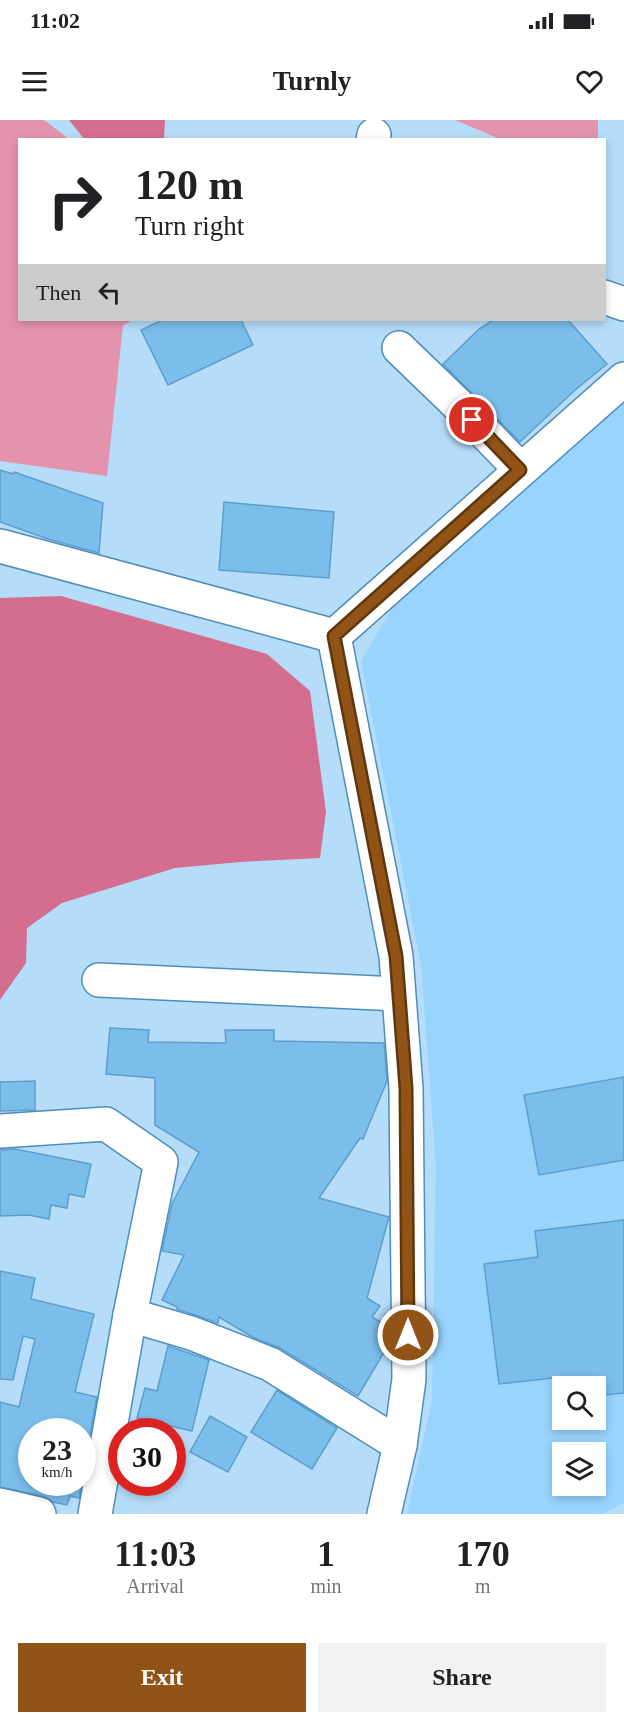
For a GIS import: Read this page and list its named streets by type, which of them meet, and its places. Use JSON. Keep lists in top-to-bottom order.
{
  "page": {
    "status": "11:02",
    "header": "Turnly",
    "turn": ["120 m", "Turn right"],
    "then": "Then",
    "speed": "23 km/h",
    "limit": "30",
    "eta": [
      "11:03",
      "Arrival",
      "1",
      "min",
      "170",
      "m"
    ],
    "buttons": ["Exit", "Share"]
  }
}
